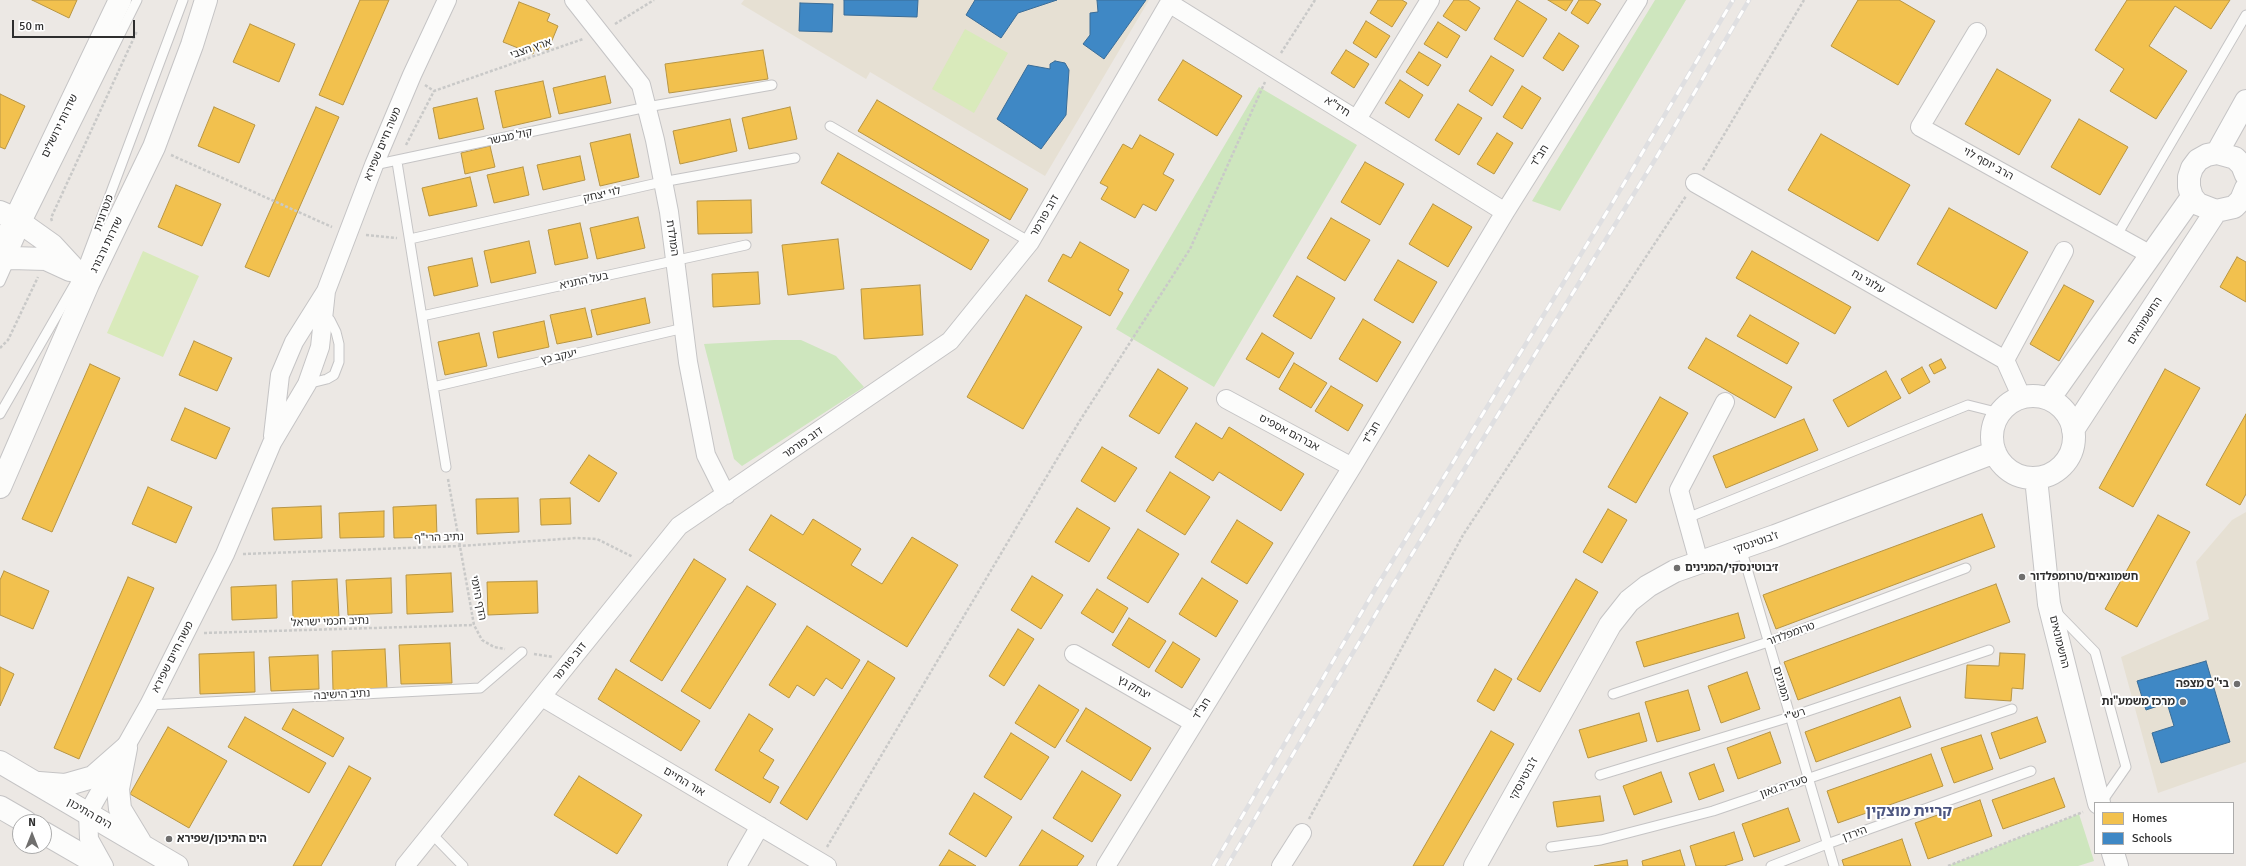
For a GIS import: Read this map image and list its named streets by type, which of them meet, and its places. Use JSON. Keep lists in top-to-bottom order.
{
  "streets": {
    "street": [
      "חיד\"א",
      "שדרות ירושלים",
      "משה חיים שפירא",
      "חב\"ד",
      "הרב יוסף לוי",
      "דוב פורמר",
      "המולדת",
      "שדרות ורבורג",
      "עלוני נח",
      "החשמונאים",
      "אברהם אספיס",
      "ז'בוטינסקי",
      "יצחק גץ",
      "אור החיים",
      "הים התיכון"
    ],
    "lane": [
      "קול מבשר",
      "לוי יצחק",
      "מטרונית",
      "בעל התניא",
      "יעקב כץ",
      "טרומפלדור",
      "המגינים",
      "נתיב הישיבה",
      "רש\"י",
      "סעדיה גאון",
      "הירדן"
    ],
    "path": [
      "ארץ הצבי",
      "נתיב הרי\"ף",
      "הדף היומי",
      "נתיב חכמי ישראל"
    ]
  },
  "crossings": [
    ["ארץ הצבי", "המולדת"],
    ["חיד\"א", "חב\"ד"],
    ["חיד\"א", "דוב פורמר"],
    ["קול מבשר", "משה חיים שפירא"],
    ["קול מבשר", "המולדת"],
    ["משה חיים שפירא", "נתיב הרי\"ף"],
    ["משה חיים שפירא", "נתיב חכמי ישראל"],
    ["משה חיים שפירא", "נתיב הישיבה"],
    ["משה חיים שפירא", "הים התיכון"],
    ["חב\"ד", "אברהם אספיס"],
    ["חב\"ד", "יצחק גץ"],
    ["לוי יצחק", "המולדת"],
    ["מטרונית", "שדרות ורבורג"],
    ["דוב פורמר", "המולדת"],
    ["דוב פורמר", "נתיב הרי\"ף"],
    ["דוב פורמר", "הדף היומי"],
    ["דוב פורמר", "אור החיים"],
    ["המולדת", "בעל התניא"],
    ["המולדת", "יעקב כץ"],
    ["החשמונאים", "ז'בוטינסקי"],
    ["נתיב הרי\"ף", "הדף היומי"],
    ["ז'בוטינסקי", "המגינים"],
    ["הדף היומי", "נתיב חכמי ישראל"],
    ["הדף היומי", "נתיב הישיבה"],
    ["טרומפלדור", "המגינים"],
    ["המגינים", "רש\"י"],
    ["המגינים", "סעדיה גאון"],
    ["המגינים", "הירדן"]
  ],
  "districts": ["קריית מוצקין"],
  "places": [
    "ז׳בוטינסקי/המגינים",
    "חשמונאים/טרומפלדור",
    "בי\"ס מצפה",
    "מרכז משמע\"ות",
    "הים התיכון/שפירא"
  ],
  "legend": ["Homes", "Schools"],
  "scale_bar": "50 m",
  "north": "top"
}
